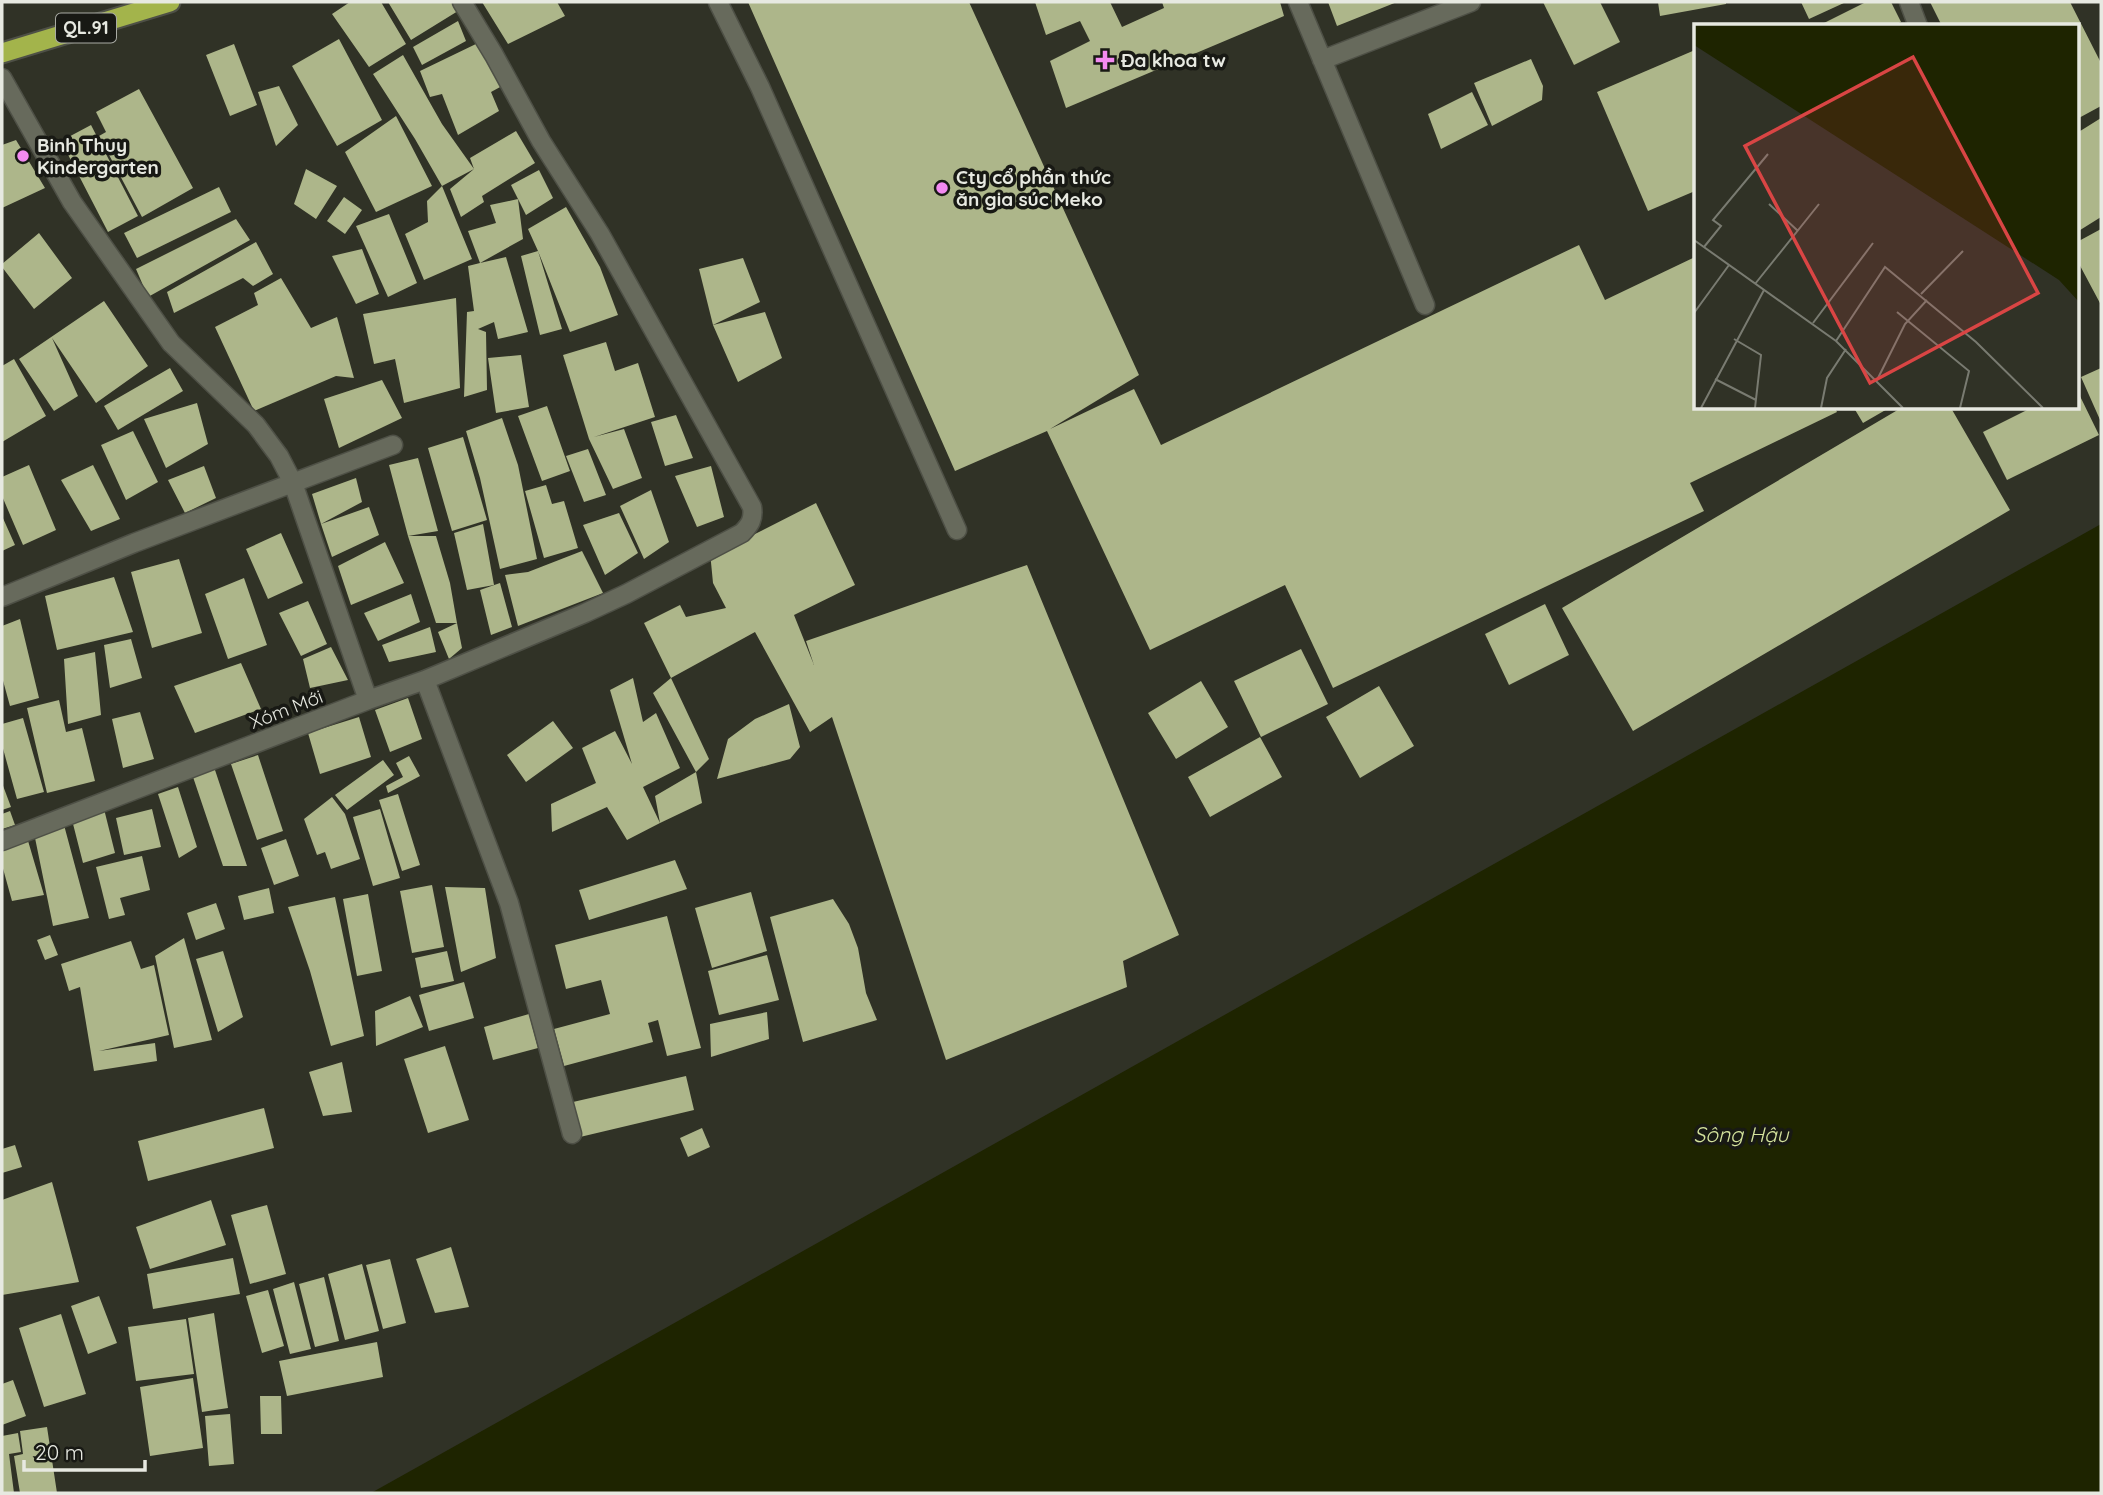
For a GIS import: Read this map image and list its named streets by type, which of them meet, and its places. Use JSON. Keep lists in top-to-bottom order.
{
  "streets": {
    "highway": ["QL.91"],
    "street": ["Xóm Mới"]
  },
  "water": ["Sông Hậu"],
  "places": {
    "health": ["Đa khoa tw"],
    "other": ["Binh Thuy Kindergarten", "Cty cổ phần thức ăn gia súc Meko"]
  },
  "scale_bar": "20 m"
}
